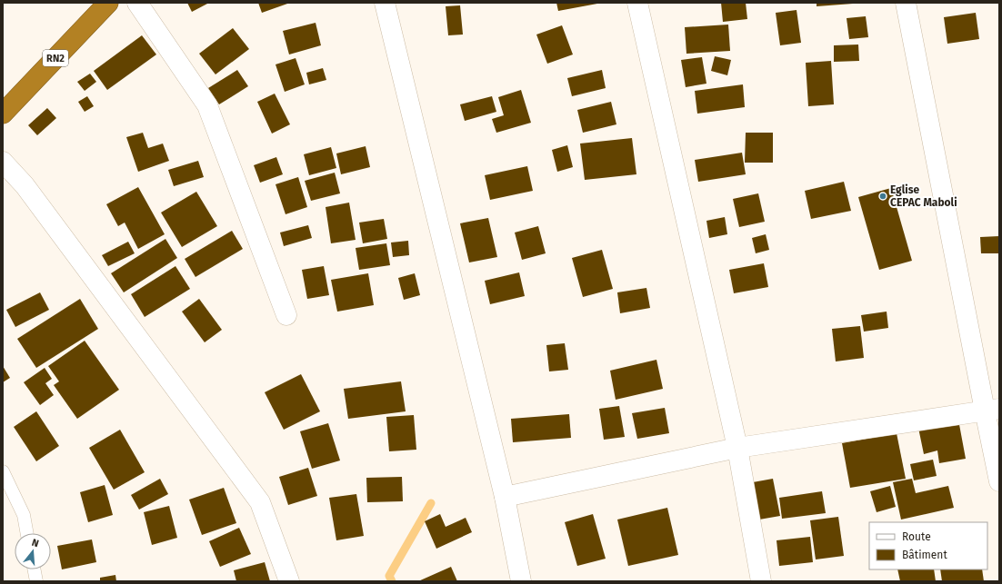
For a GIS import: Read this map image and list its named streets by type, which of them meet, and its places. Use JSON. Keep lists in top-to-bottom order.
{
  "streets": {
    "highway": ["RN2"]
  },
  "places": ["Eglise CEPAC Maboli"],
  "legend": ["Route", "Bâtiment"],
  "north": "top"
}
